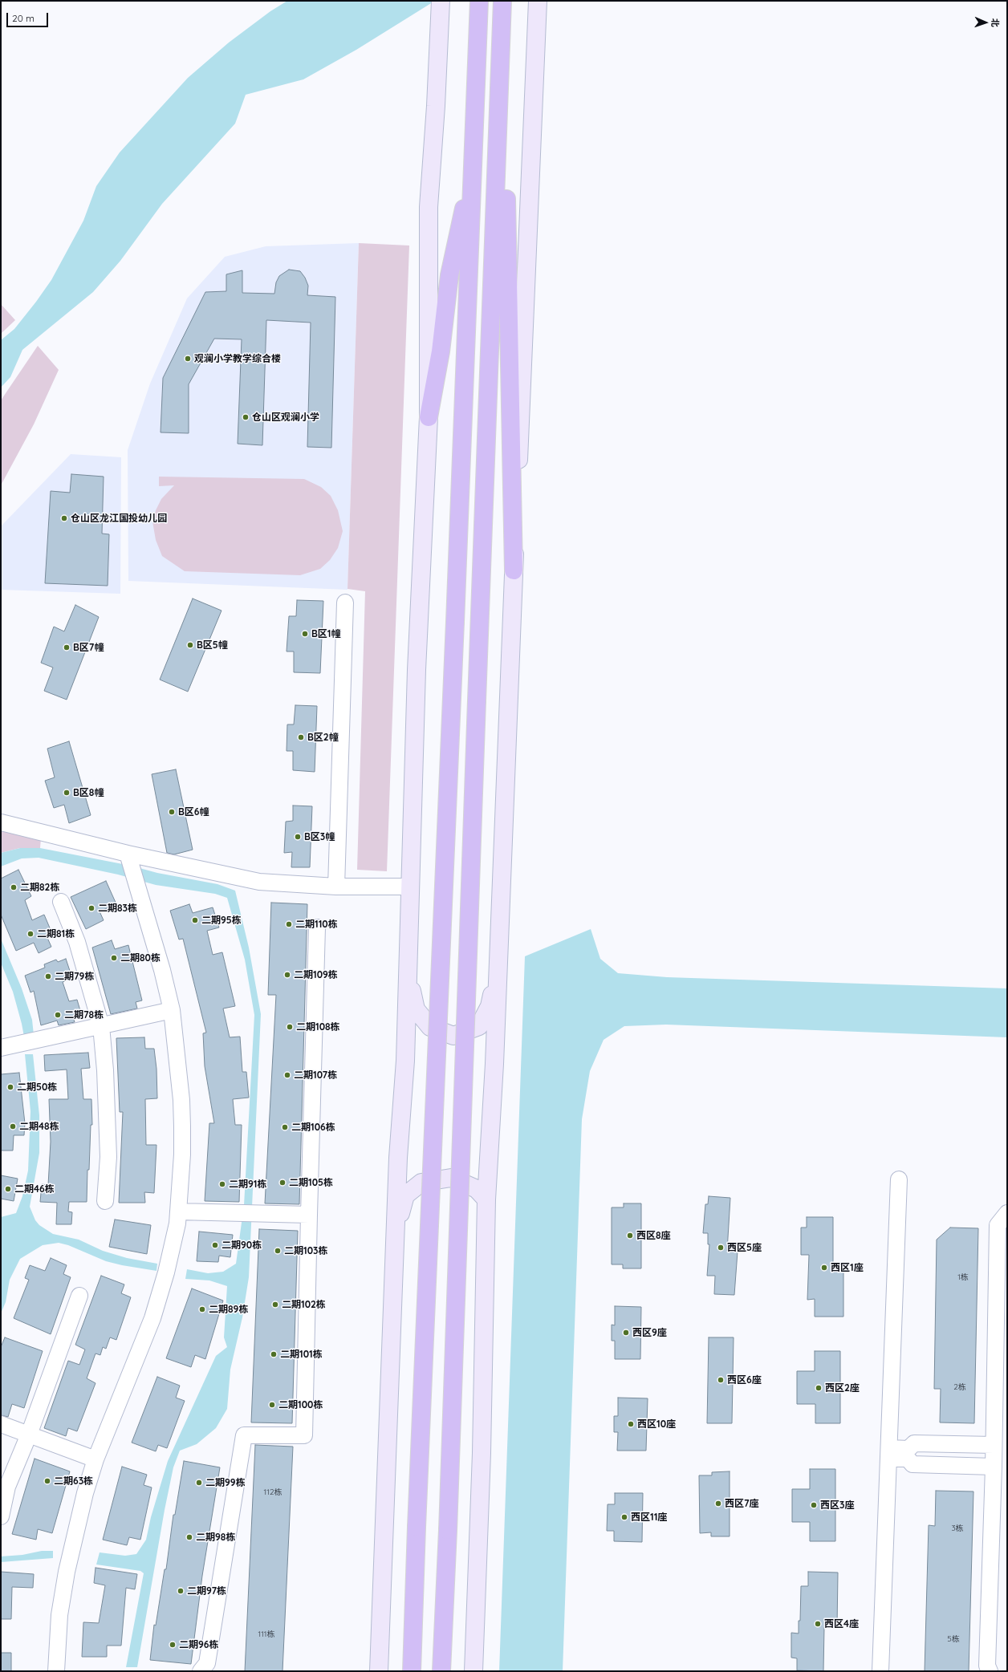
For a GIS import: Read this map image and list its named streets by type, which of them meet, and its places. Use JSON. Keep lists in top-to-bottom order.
{
  "places": [
    "观澜小学教学综合楼",
    "仓山区观澜小学",
    "仓山区龙江国投幼儿园",
    "B区1幢",
    "B区5幢",
    "B区7幢",
    "B区2幢",
    "B区8幢",
    "B区6幢",
    "B区3幢",
    "二期82栋",
    "二期83栋",
    "二期95栋",
    "二期110栋",
    "二期81栋",
    "二期80栋",
    "二期109栋",
    "二期79栋",
    "二期78栋",
    "二期108栋",
    "二期107栋",
    "二期50栋",
    "二期48栋",
    "二期106栋",
    "二期105栋",
    "二期91栋",
    "二期46栋",
    "西区8座",
    "二期90栋",
    "西区5座",
    "二期103栋",
    "西区1座",
    "二期102栋",
    "二期89栋",
    "西区9座",
    "二期101栋",
    "西区6座",
    "西区2座",
    "二期100栋",
    "西区10座",
    "二期63栋",
    "二期99栋",
    "西区7座",
    "西区3座",
    "西区11座",
    "二期98栋",
    "二期97栋",
    "西区4座",
    "二期96栋"
  ],
  "house_numbers": [
    "1栋",
    "2栋",
    "112栋",
    "3栋",
    "111栋",
    "5栋"
  ],
  "scale_bar": "20 m",
  "north": "right"
}
